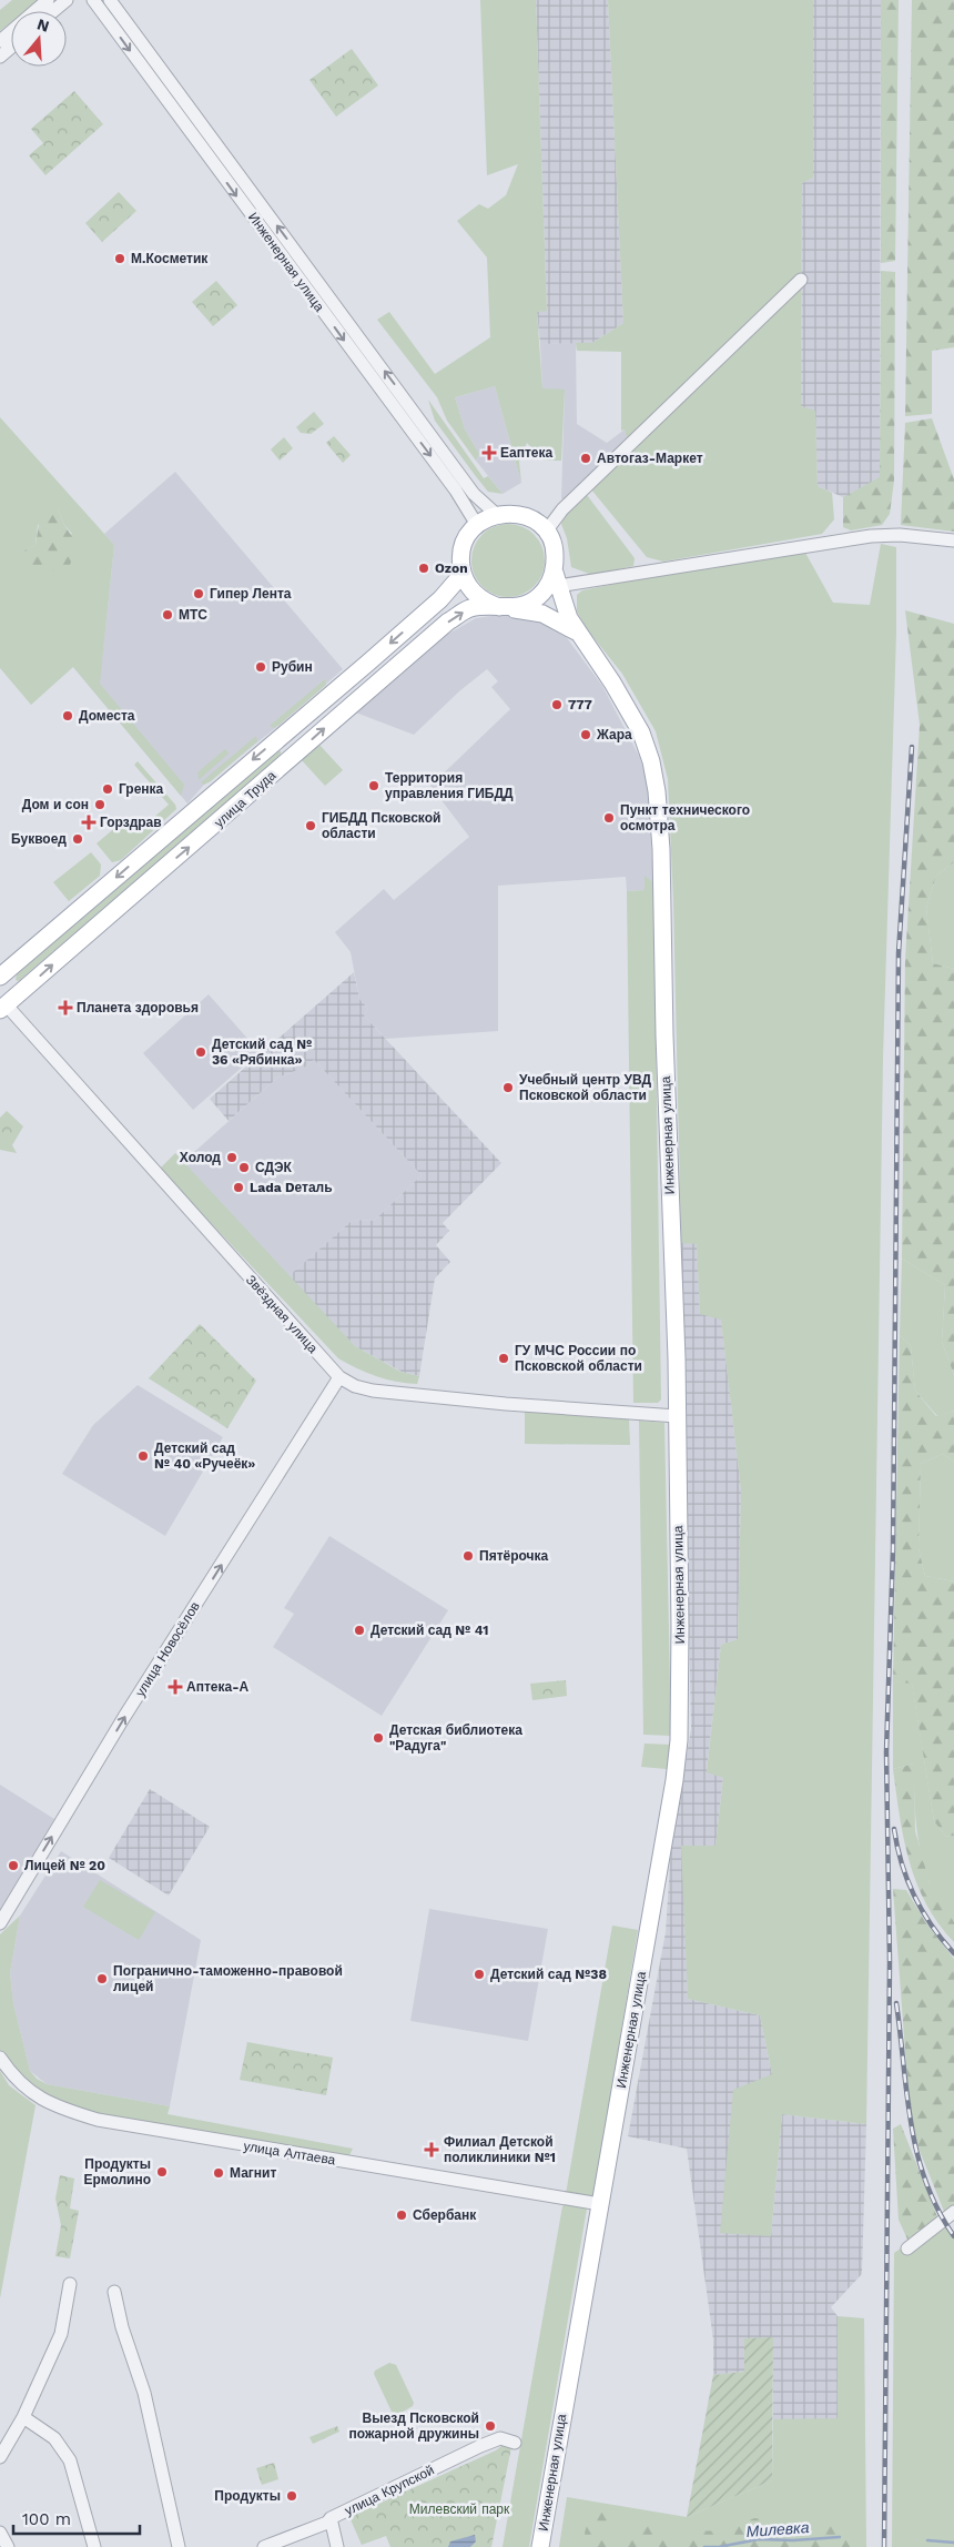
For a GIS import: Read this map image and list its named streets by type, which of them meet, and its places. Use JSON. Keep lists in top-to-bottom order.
{
  "streets": {
    "main road": ["Инженерная улица", "улица Труда"],
    "street": [
      "Звёздная улица",
      "улица Новосёлов",
      "улица Алтаева",
      "улица Крупской"
    ]
  },
  "crossings": [
    ["Инженерная улица", "улица Труда"],
    ["Инженерная улица", "Звёздная улица"],
    ["Инженерная улица", "улица Алтаева"],
    ["улица Труда", "Звёздная улица"],
    ["Звёздная улица", "улица Новосёлов"]
  ],
  "one_way": ["улица Новосёлов"],
  "water": ["Милевка"],
  "parks": ["Милевский парк"],
  "places": {
    "other": [
      "М.Косметик",
      "Автогаз-Маркет",
      "Ozon",
      "Гипер Лента",
      "МТС",
      "Рубин",
      "777",
      "Доместа",
      "Жара",
      "Территория управления ГИБДД",
      "Гренка",
      "Дом и сон",
      "Пункт технического осмотра",
      "ГИБДД Псковской области",
      "Буквоед",
      "Детский сад № 36 «Рябинка»",
      "Учебный центр УВД Псковской области",
      "Холод",
      "СДЭК",
      "Lada Dеталь",
      "ГУ МЧС России по Псковской области",
      "Детский сад № 40 «Ручеёк»",
      "Пятёрочка",
      "Детский сад № 41",
      "Детская библиотека \"Радуга\"",
      "Лицей № 20",
      "Детский сад №38",
      "Погранично-таможенно-правовой лицей",
      "Продукты Ермолино",
      "Магнит",
      "Сбербанк",
      "Выезд Псковской пожарной дружины",
      "Продукты"
    ],
    "health": [
      "Еаптека",
      "Горздрав",
      "Планета здоровья",
      "Аптека-А",
      "Филиал Детской поликлиники №1"
    ]
  },
  "scale_bar": "100 m",
  "north": "top"
}
